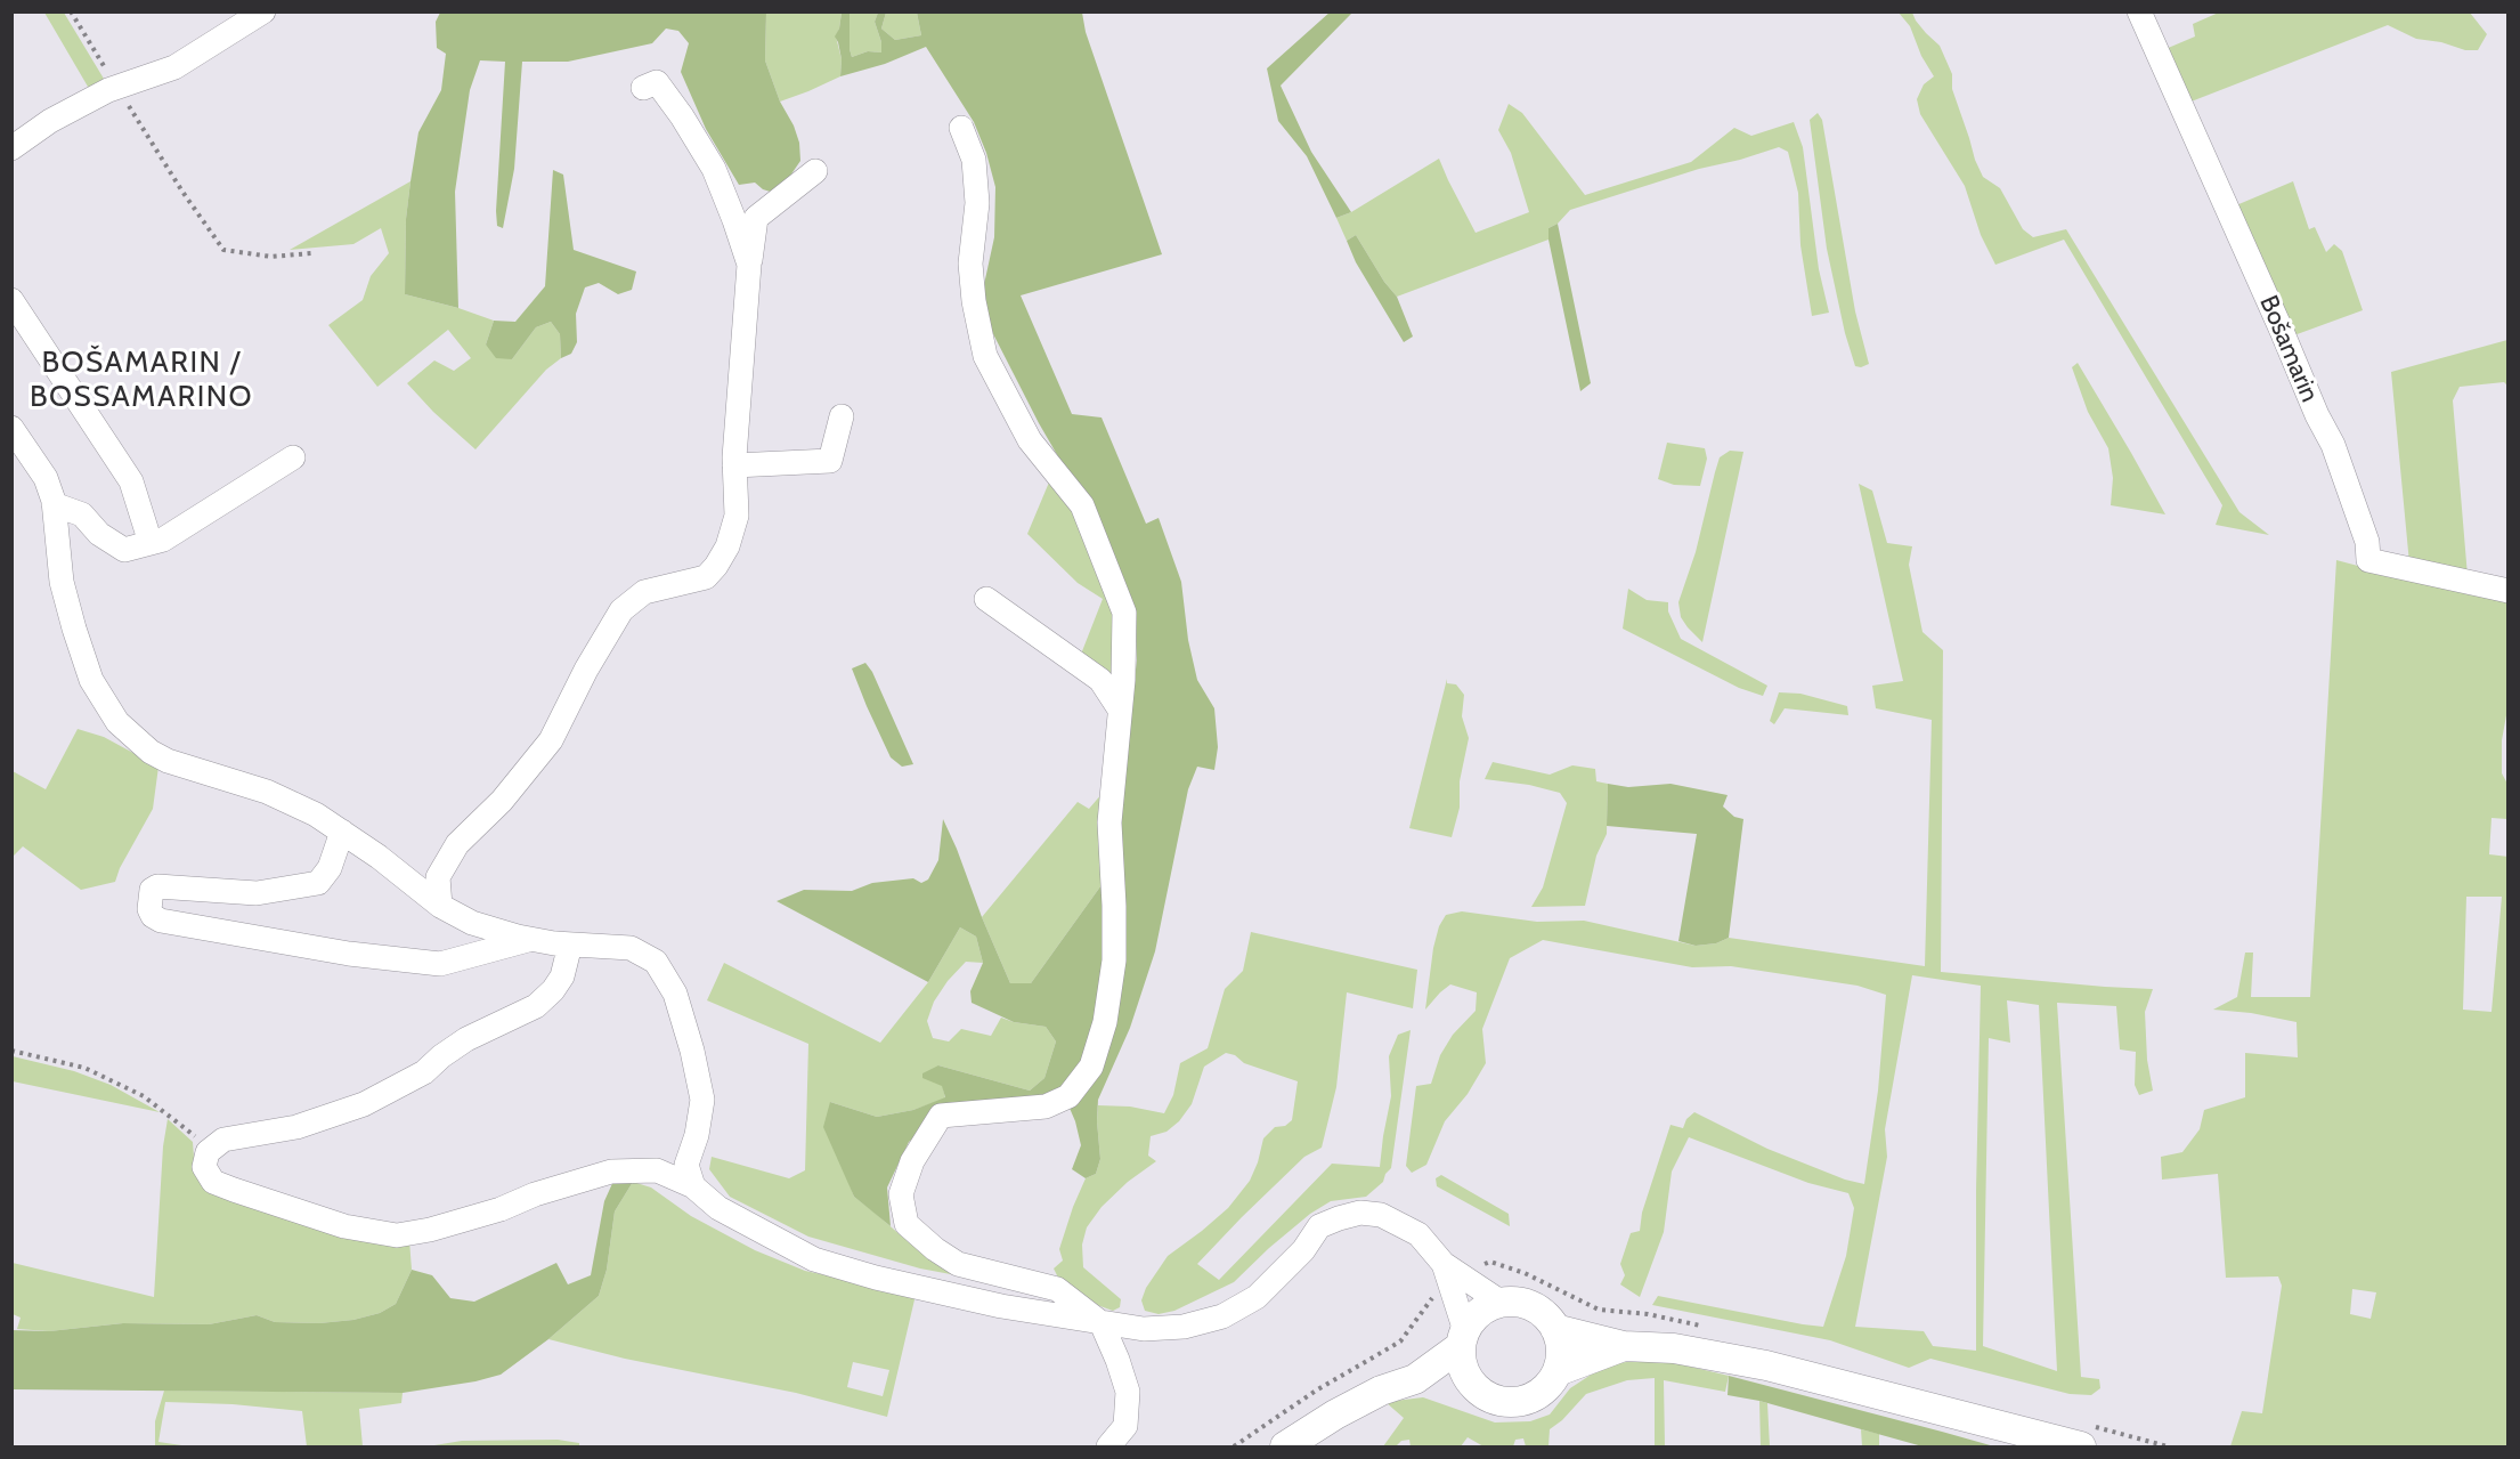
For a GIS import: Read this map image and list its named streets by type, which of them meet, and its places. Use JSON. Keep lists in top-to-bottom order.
{
  "streets": {
    "street": ["Bošamarin"]
  },
  "districts": ["BOŠAMARIN / BOSSAMARINO"]
}
